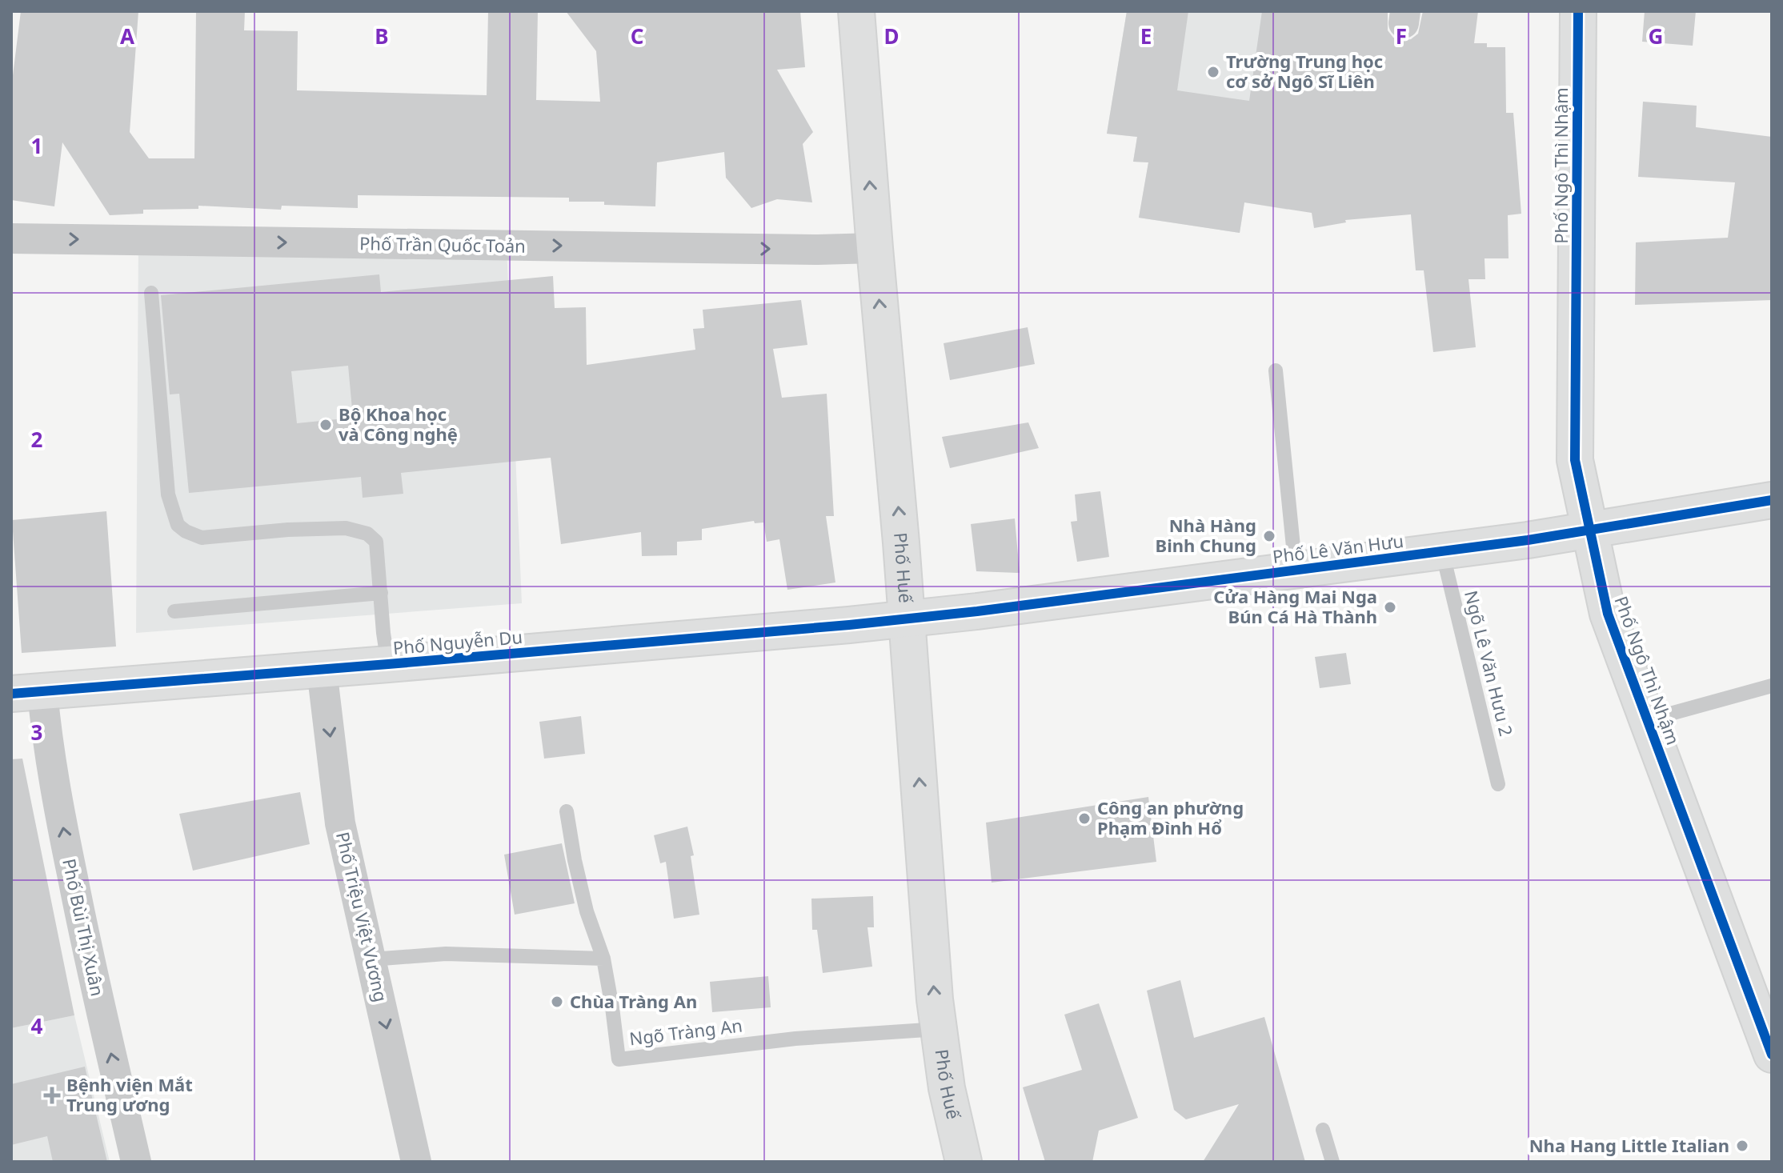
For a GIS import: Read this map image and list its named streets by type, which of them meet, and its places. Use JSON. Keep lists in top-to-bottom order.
{
  "streets": {
    "street": [
      "Phố Ngô Thì Nhậm",
      "Phố Trần Quốc Toản",
      "Phố Lê Văn Hưu",
      "Phố Huế",
      "Phố Nguyễn Du",
      "Phố Triệu Việt Vương",
      "Phố Bùi Thị Xuân"
    ],
    "lane": ["Ngõ Lê Văn Hưu 2", "Ngõ Tràng An"]
  },
  "crossings": [
    ["Phố Ngô Thì Nhậm", "Phố Lê Văn Hưu"],
    ["Phố Trần Quốc Toản", "Phố Huế"],
    ["Phố Lê Văn Hưu", "Phố Huế"],
    ["Phố Lê Văn Hưu", "Phố Nguyễn Du"],
    ["Phố Lê Văn Hưu", "Ngõ Lê Văn Hưu 2"],
    ["Phố Huế", "Phố Nguyễn Du"],
    ["Phố Huế", "Ngõ Tràng An"],
    ["Phố Nguyễn Du", "Phố Triệu Việt Vương"],
    ["Phố Nguyễn Du", "Phố Bùi Thị Xuân"]
  ],
  "one_way": [
    "Phố Trần Quốc Toản",
    "Phố Huế",
    "Phố Triệu Việt Vương",
    "Phố Bùi Thị Xuân"
  ],
  "places": {
    "other": [
      "Trường Trung học cơ sở Ngô Sĩ Liên",
      "Bộ Khoa học và Công nghệ",
      "Nhà Hàng Binh Chung",
      "Cửa Hàng Mai Nga Bún Cá Hà Thành",
      "Công an phường Phạm Đình Hổ",
      "Chùa Tràng An",
      "Nha Hang Little Italian"
    ],
    "health": ["Bệnh viện Mắt Trung ương"]
  },
  "grid": {
    "columns": [
      "A",
      "B",
      "C",
      "D",
      "E",
      "F",
      "G"
    ],
    "rows": [
      "1",
      "2",
      "3",
      "4"
    ]
  }
}
